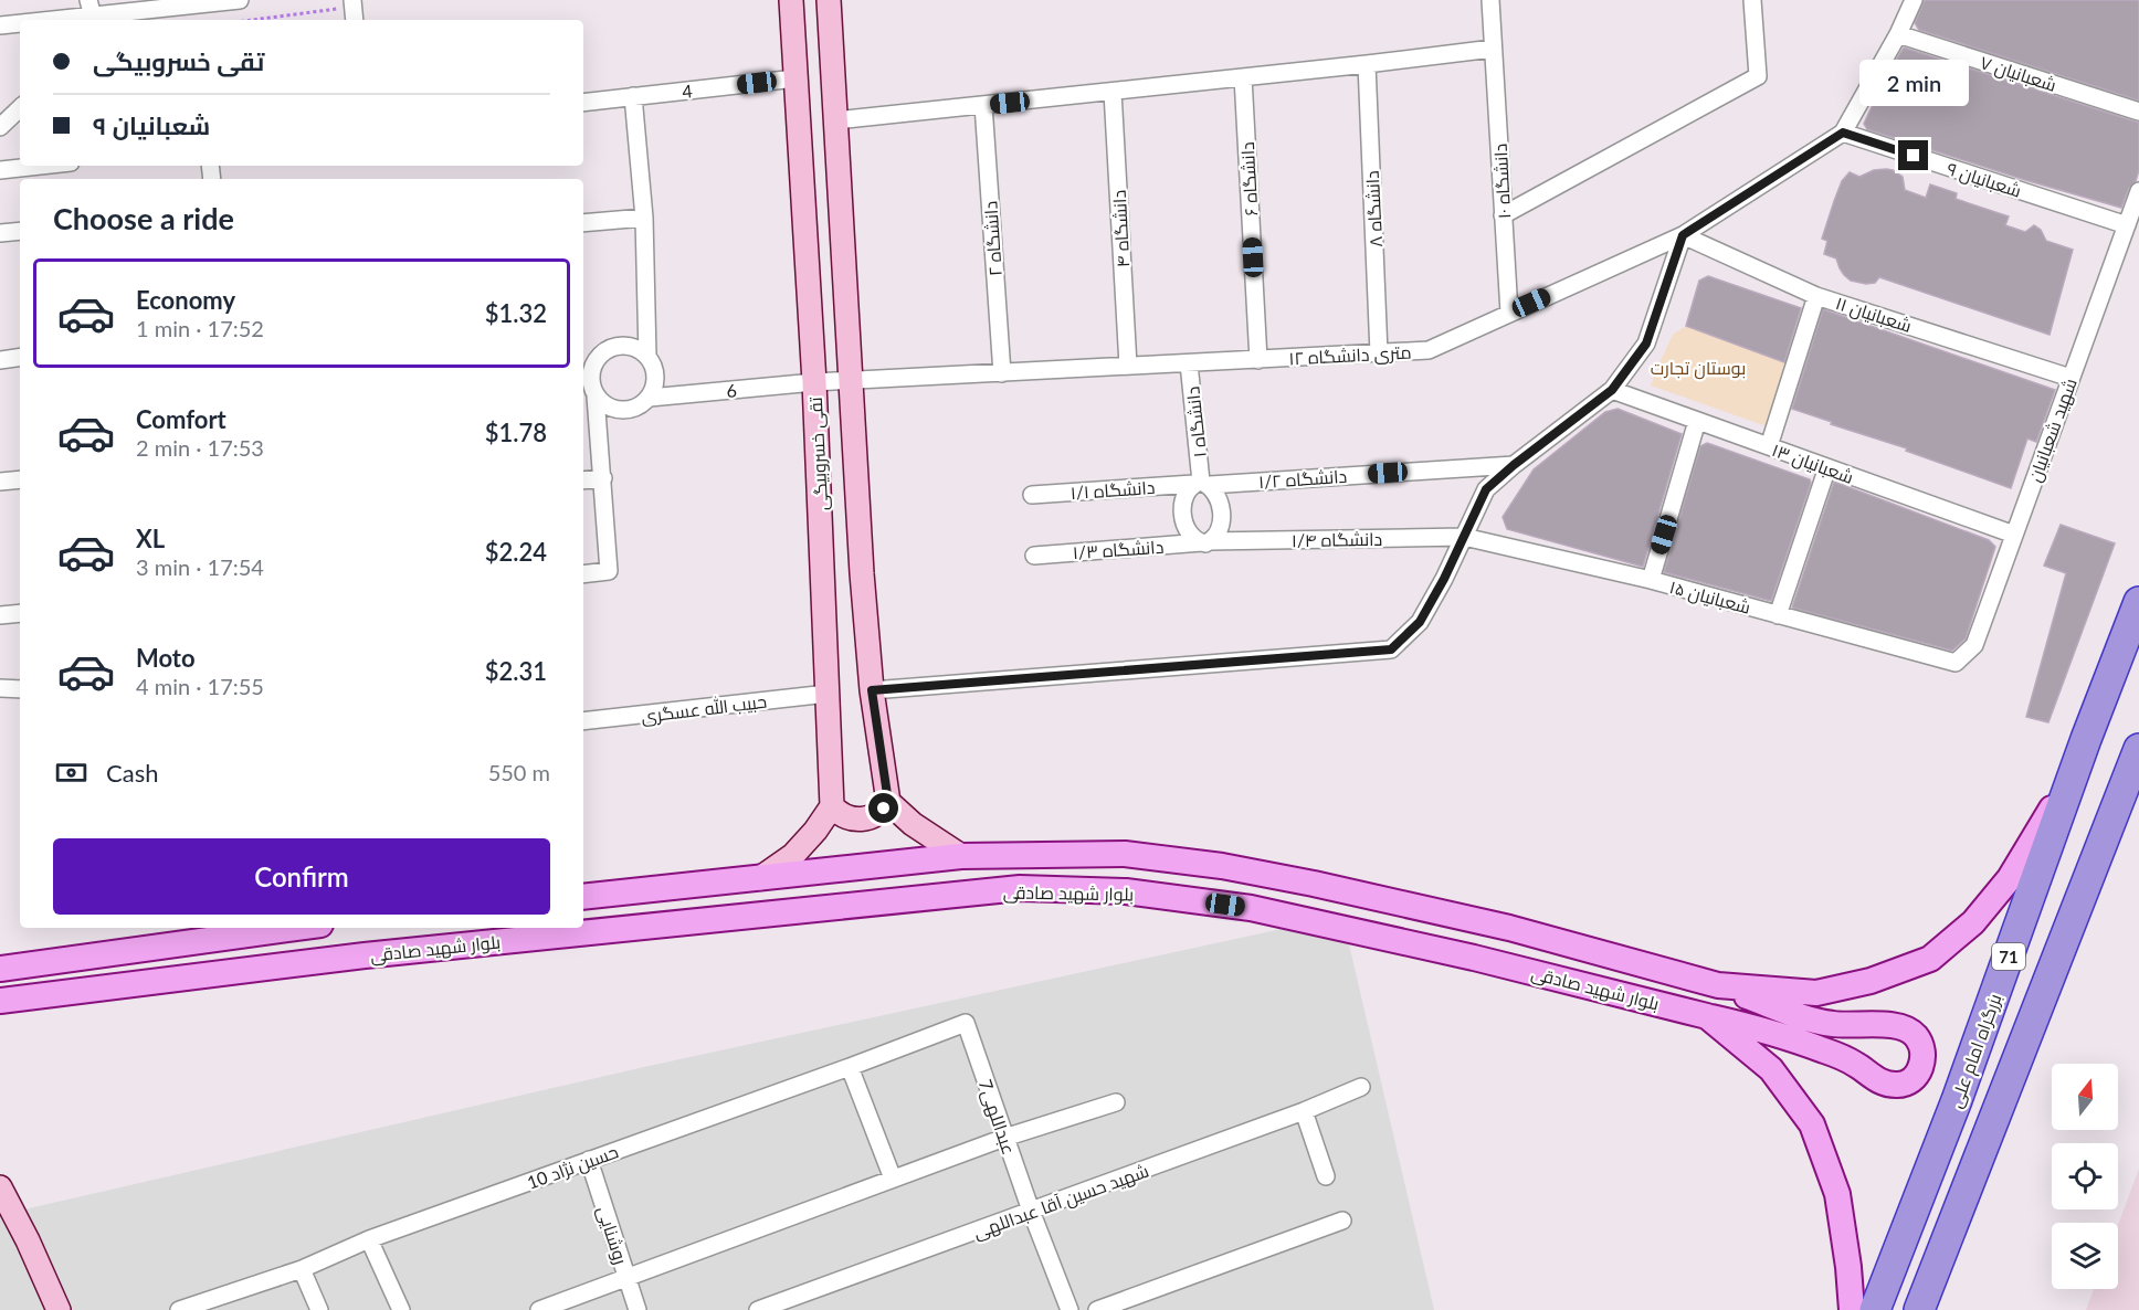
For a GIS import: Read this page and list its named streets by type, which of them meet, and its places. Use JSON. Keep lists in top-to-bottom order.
{
  "streets": {
    "highway": ["71", "بزرگراه امام علی"],
    "main road": ["تقی خسروبیگی", "بلوار شهید صادقی"],
    "street": [
      "شعبانیان ۷",
      "4",
      "دانشگاه ۶",
      "شعبانیان ۹",
      "دانشگاه ۱۰",
      "دانشگاه ۸",
      "دانشگاه ۴",
      "دانشگاه ۲",
      "شعبانیان ۱۱",
      "۱۲ متری دانشگاه",
      "6",
      "دانشگاه ۱",
      "شهید شعبانیان",
      "شعبانیان ۱۳",
      "دانشگاه ۱/۲",
      "دانشگاه ۱/۱",
      "دانشگاه ۱/۴",
      "دانشگاه ۱/۳",
      "شعبانیان ۱۵",
      "حبیب الله عسگری",
      "عبداللهی7",
      "حسین نژاد 10",
      "شهید حسین آقا عبداللهی",
      "روشنایی"
    ]
  },
  "crossings": [
    ["شعبانیان ۷", "۱۲ متری دانشگاه"],
    ["4", "تقی خسروبیگی"],
    ["دانشگاه ۶", "۱۲ متری دانشگاه"],
    ["شعبانیان ۹", "۱۲ متری دانشگاه"],
    ["شعبانیان ۹", "شهید شعبانیان"],
    ["دانشگاه ۱۰", "۱۲ متری دانشگاه"],
    ["دانشگاه ۸", "۱۲ متری دانشگاه"],
    ["دانشگاه ۴", "۱۲ متری دانشگاه"],
    ["دانشگاه ۲", "۱۲ متری دانشگاه"],
    ["شعبانیان ۱۱", "۱۲ متری دانشگاه"],
    ["شعبانیان ۱۱", "شهید شعبانیان"],
    ["۱۲ متری دانشگاه", "6"],
    ["۱۲ متری دانشگاه", "دانشگاه ۱"],
    ["۱۲ متری دانشگاه", "تقی خسروبیگی"],
    ["6", "تقی خسروبیگی"],
    ["دانشگاه ۱", "دانشگاه ۱/۲"],
    ["دانشگاه ۱", "دانشگاه ۱/۱"],
    ["دانشگاه ۱", "دانشگاه ۱/۴"],
    ["دانشگاه ۱", "دانشگاه ۱/۳"],
    ["شهید شعبانیان", "شعبانیان ۱۳"],
    ["شهید شعبانیان", "شعبانیان ۱۵"],
    ["تقی خسروبیگی", "حبیب الله عسگری"],
    ["دانشگاه ۱/۲", "دانشگاه ۱/۱"],
    ["دانشگاه ۱/۲", "دانشگاه ۱/۴"],
    ["دانشگاه ۱/۲", "دانشگاه ۱/۳"],
    ["دانشگاه ۱/۱", "دانشگاه ۱/۴"],
    ["دانشگاه ۱/۱", "دانشگاه ۱/۳"],
    ["دانشگاه ۱/۴", "دانشگاه ۱/۳"],
    ["دانشگاه ۱/۴", "شعبانیان ۱۵"],
    ["بلوار شهید صادقی", "بزرگراه امام علی"],
    ["عبداللهی7", "حسین نژاد 10"],
    ["عبداللهی7", "شهید حسین آقا عبداللهی"],
    ["حسین نژاد 10", "روشنایی"]
  ],
  "parks": ["بوستان تجارت"],
  "north": "top",
  "page": {
    "banner": ["تقی خسروبیگی", "شعبانیان ۹"],
    "bubble": "2 min",
    "heading": "Choose a ride",
    "list": [
      {
        "name": "Economy",
        "note": "1 min · 17:52",
        "value": "$1.32"
      },
      {
        "name": "Comfort",
        "note": "2 min · 17:53",
        "value": "$1.78"
      },
      {
        "name": "XL",
        "note": "3 min · 17:54",
        "value": "$2.24"
      },
      {
        "name": "Moto",
        "note": "4 min · 17:55",
        "value": "$2.31"
      }
    ],
    "pay": ["Cash", "550 m"],
    "buttons": "Confirm"
  }
}
